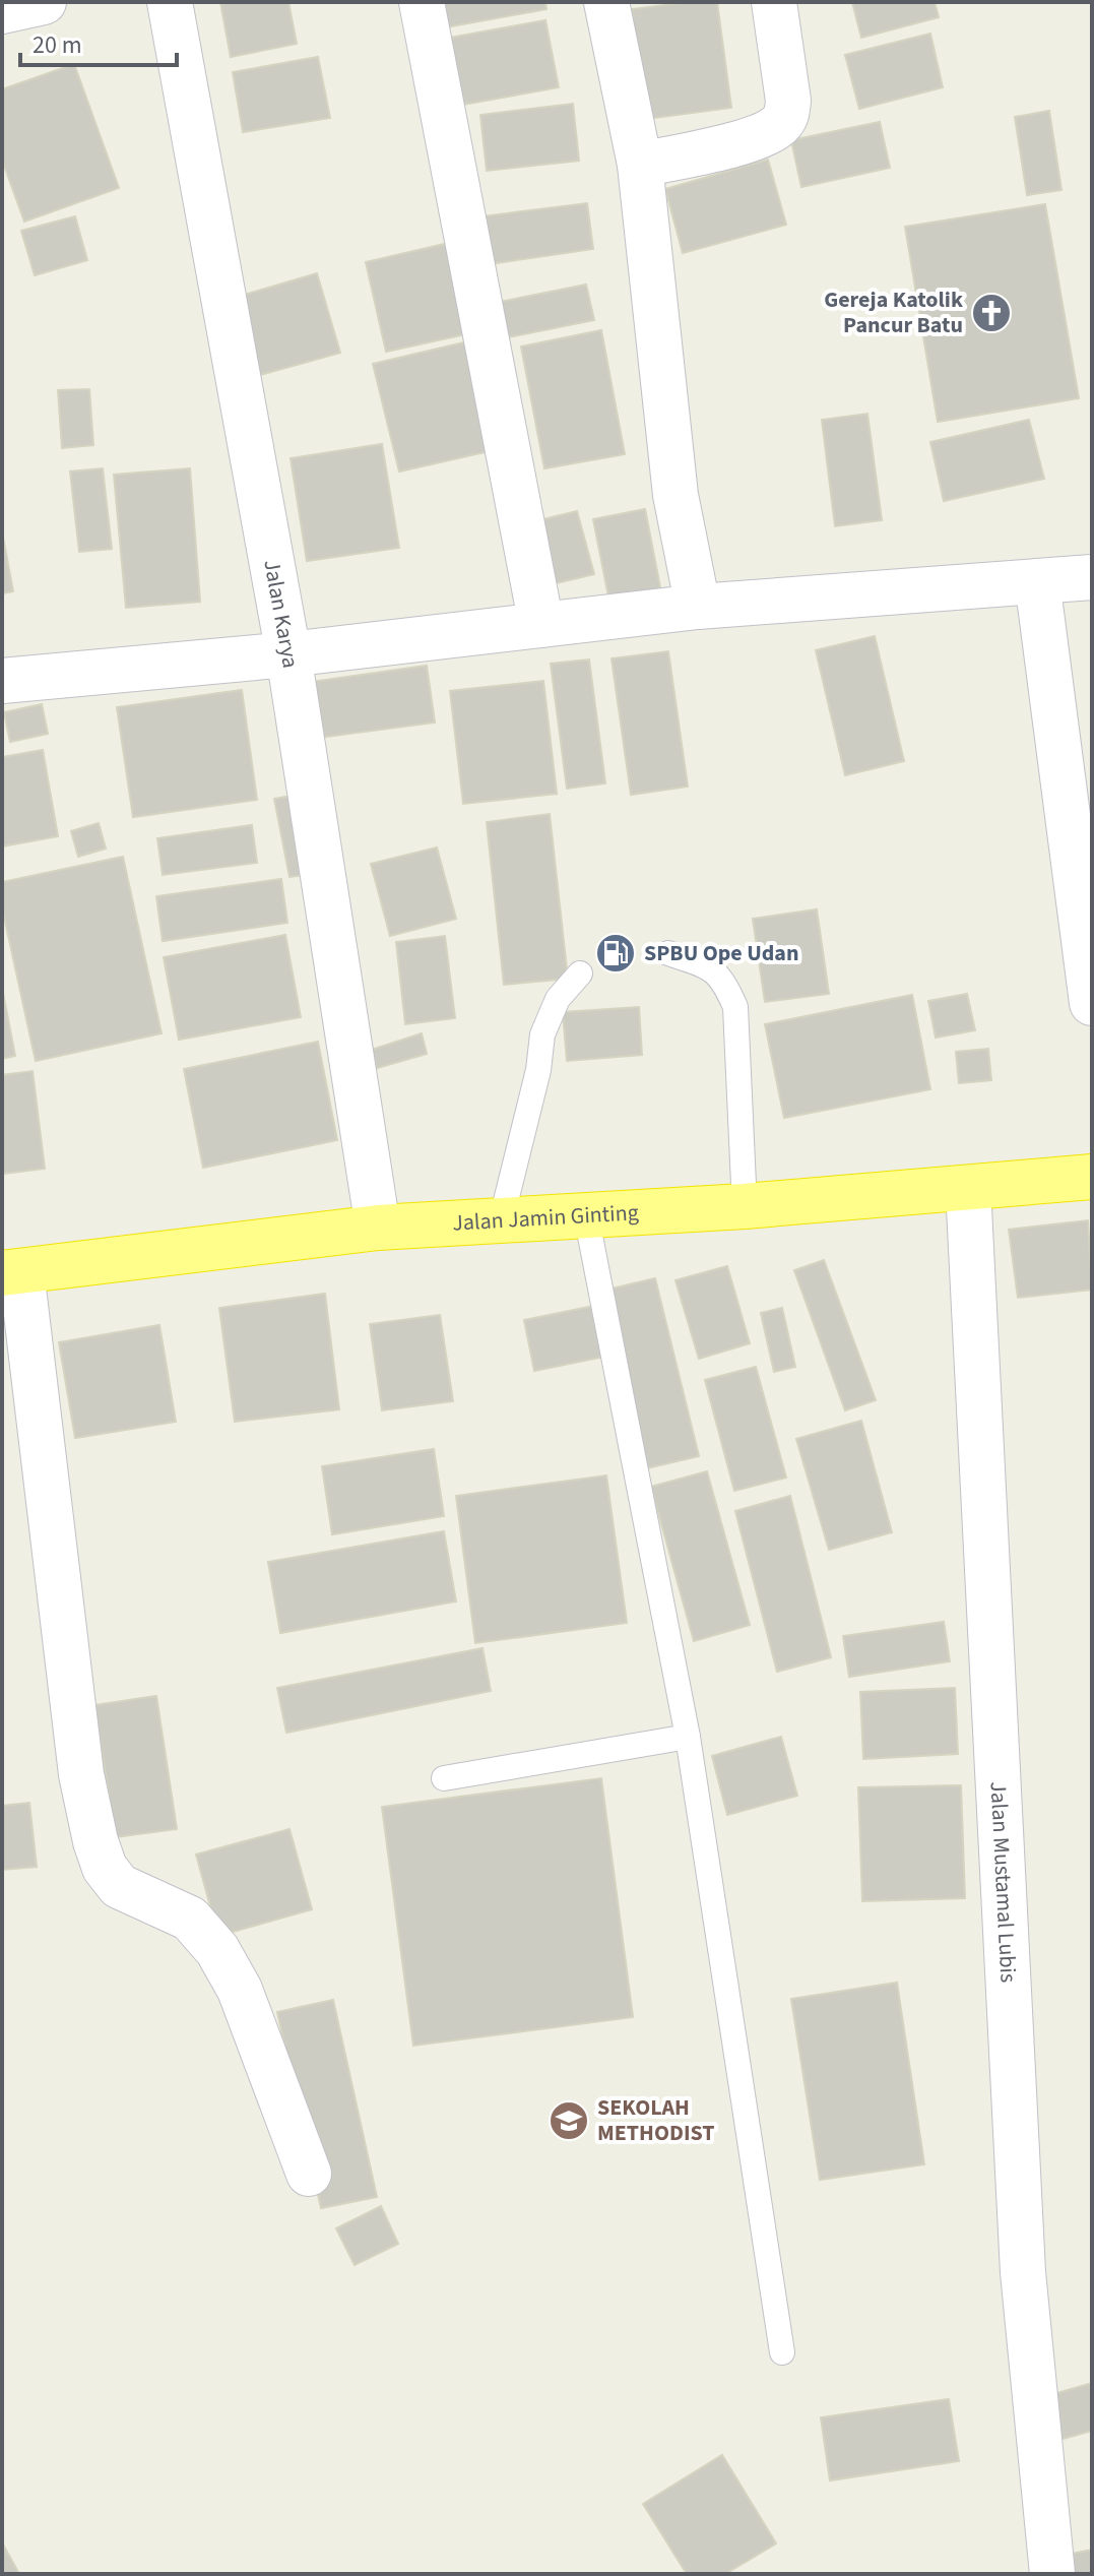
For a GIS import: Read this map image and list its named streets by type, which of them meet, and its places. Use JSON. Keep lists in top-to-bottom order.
{
  "streets": {
    "highway": ["Jalan Jamin Ginting"],
    "street": ["Jalan Karya", "Jalan Mustamal Lubis"]
  },
  "crossings": [
    ["Jalan Karya", "Jalan Jamin Ginting"],
    ["Jalan Jamin Ginting", "Jalan Mustamal Lubis"]
  ],
  "places": {
    "church": ["Gereja Katolik Pancur Batu"],
    "fuel station": ["SPBU Ope Udan"],
    "school or university": ["SEKOLAH METHODIST"]
  },
  "scale_bar": "20 m"
}
